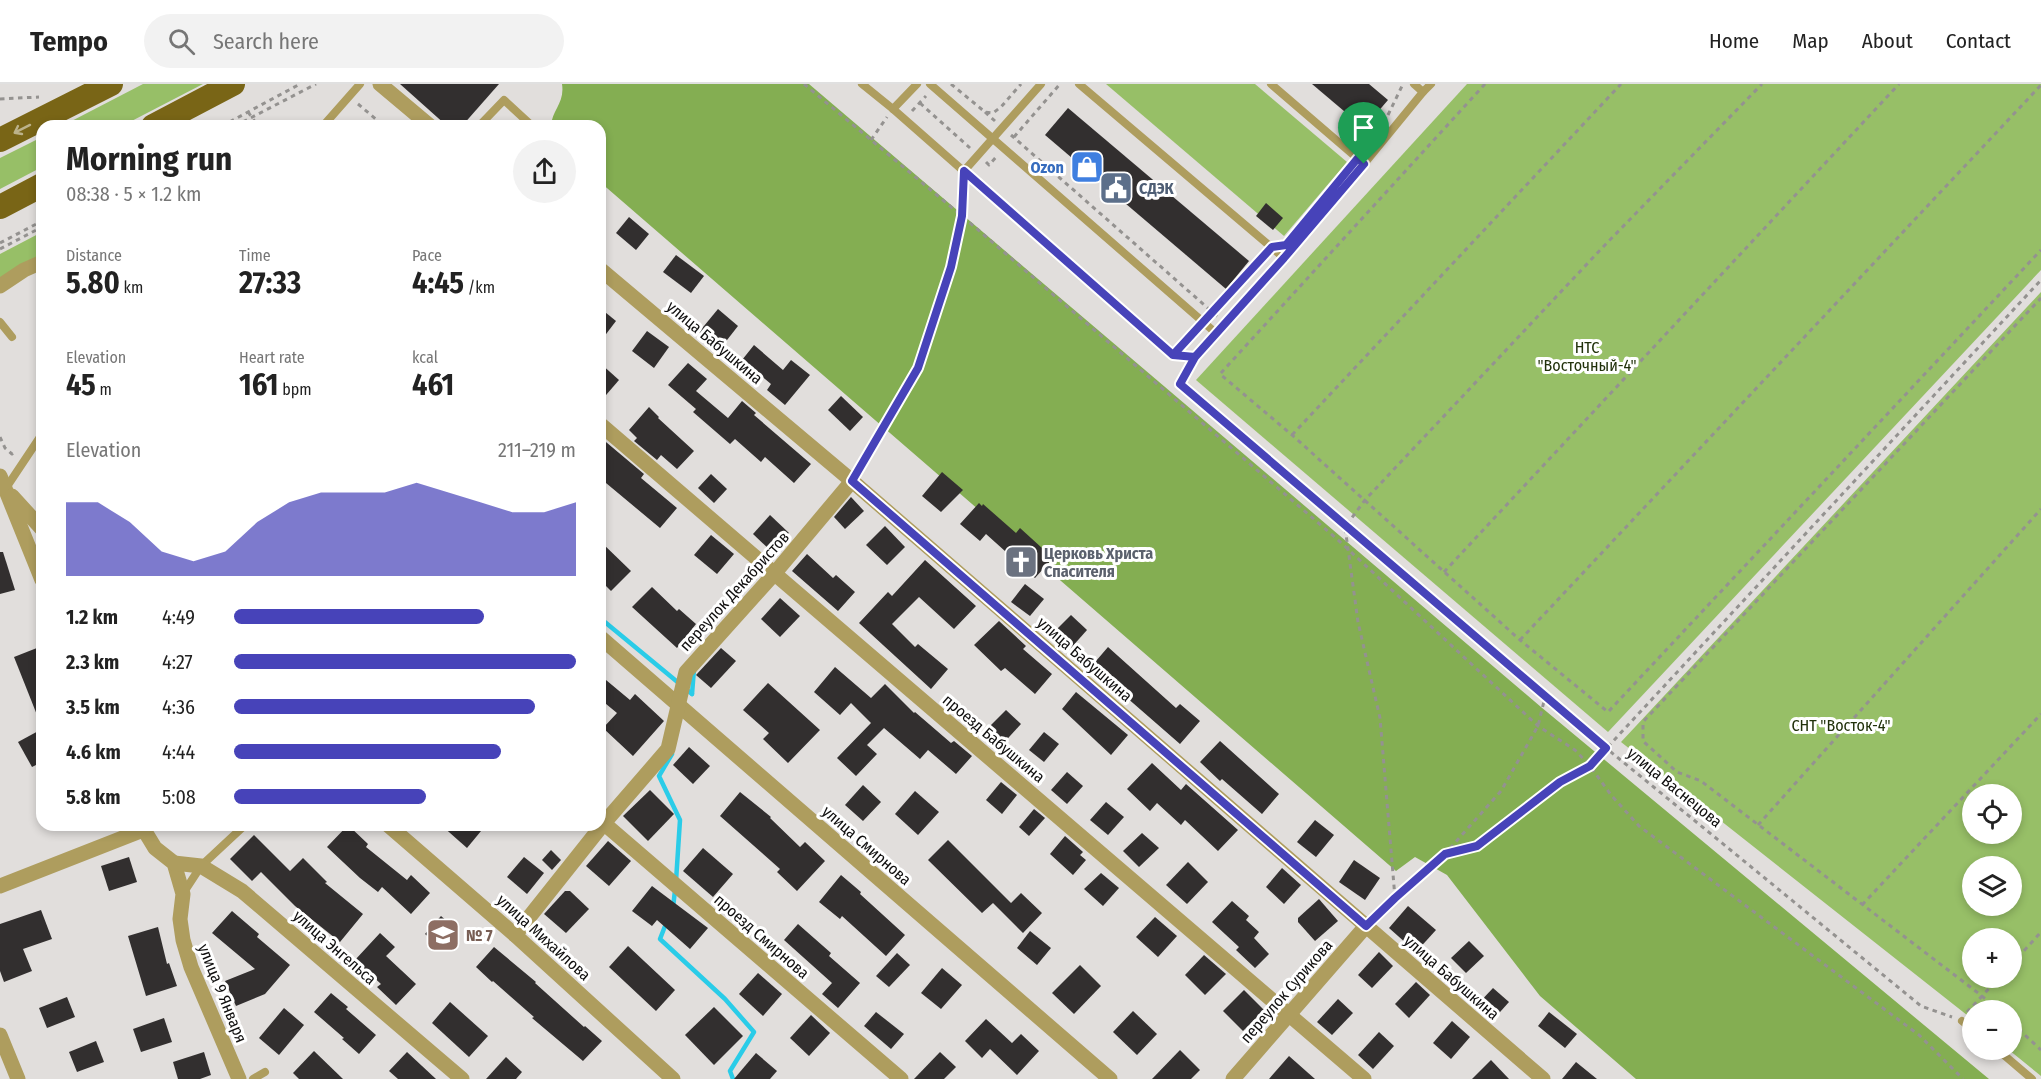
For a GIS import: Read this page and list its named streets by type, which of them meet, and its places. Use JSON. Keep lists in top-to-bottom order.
{
  "streets": {
    "street": [
      "улица Бабушкина",
      "переулок Декабристов",
      "проезд Бабушкина",
      "улица Смирнова",
      "проезд Смирнова",
      "улица Михайлова",
      "улица Энгельса",
      "переулок Сурикова",
      "улица 9 Января"
    ],
    "path": ["улица Васнецова"]
  },
  "crossings": [
    ["улица Бабушкина", "переулок Декабристов"],
    ["улица Бабушкина", "переулок Сурикова"],
    ["переулок Декабристов", "проезд Бабушкина"],
    ["переулок Декабристов", "улица Смирнова"],
    ["переулок Декабристов", "улица Михайлова"],
    ["проезд Бабушкина", "переулок Сурикова"],
    ["улица Энгельса", "улица 9 Января"]
  ],
  "parks": ["НТС \"Восточный-4\"", "СНТ \"Восток-4\""],
  "places": {
    "shop": ["Ozon"],
    "public building": ["СДЭК"],
    "church": ["Церковь Христа Спасителя"],
    "school or university": ["№ 7"]
  },
  "page": {
    "header": "Tempo",
    "search": "Search here",
    "nav": [
      "Home",
      "Map",
      "About",
      "Contact"
    ],
    "heading": ["Morning run", "08:38 · 5 × 1.2 km"],
    "stats": [
      ["Distance", "5.80 km"],
      ["Time", "27:33"],
      ["Pace", "4:45 /km"],
      ["Elevation", "45 m"],
      ["Heart rate", "161 bpm"],
      ["kcal", "461"]
    ],
    "chart": ["Elevation", "211–219 m"],
    "list": [
      {
        "name": "1.2 km",
        "note": "4:49"
      },
      {
        "name": "2.3 km",
        "note": "4:27"
      },
      {
        "name": "3.5 km",
        "note": "4:36"
      },
      {
        "name": "4.6 km",
        "note": "4:44"
      },
      {
        "name": "5.8 km",
        "note": "5:08"
      }
    ],
    "map_buttons": ["+", "−"]
  }
}
